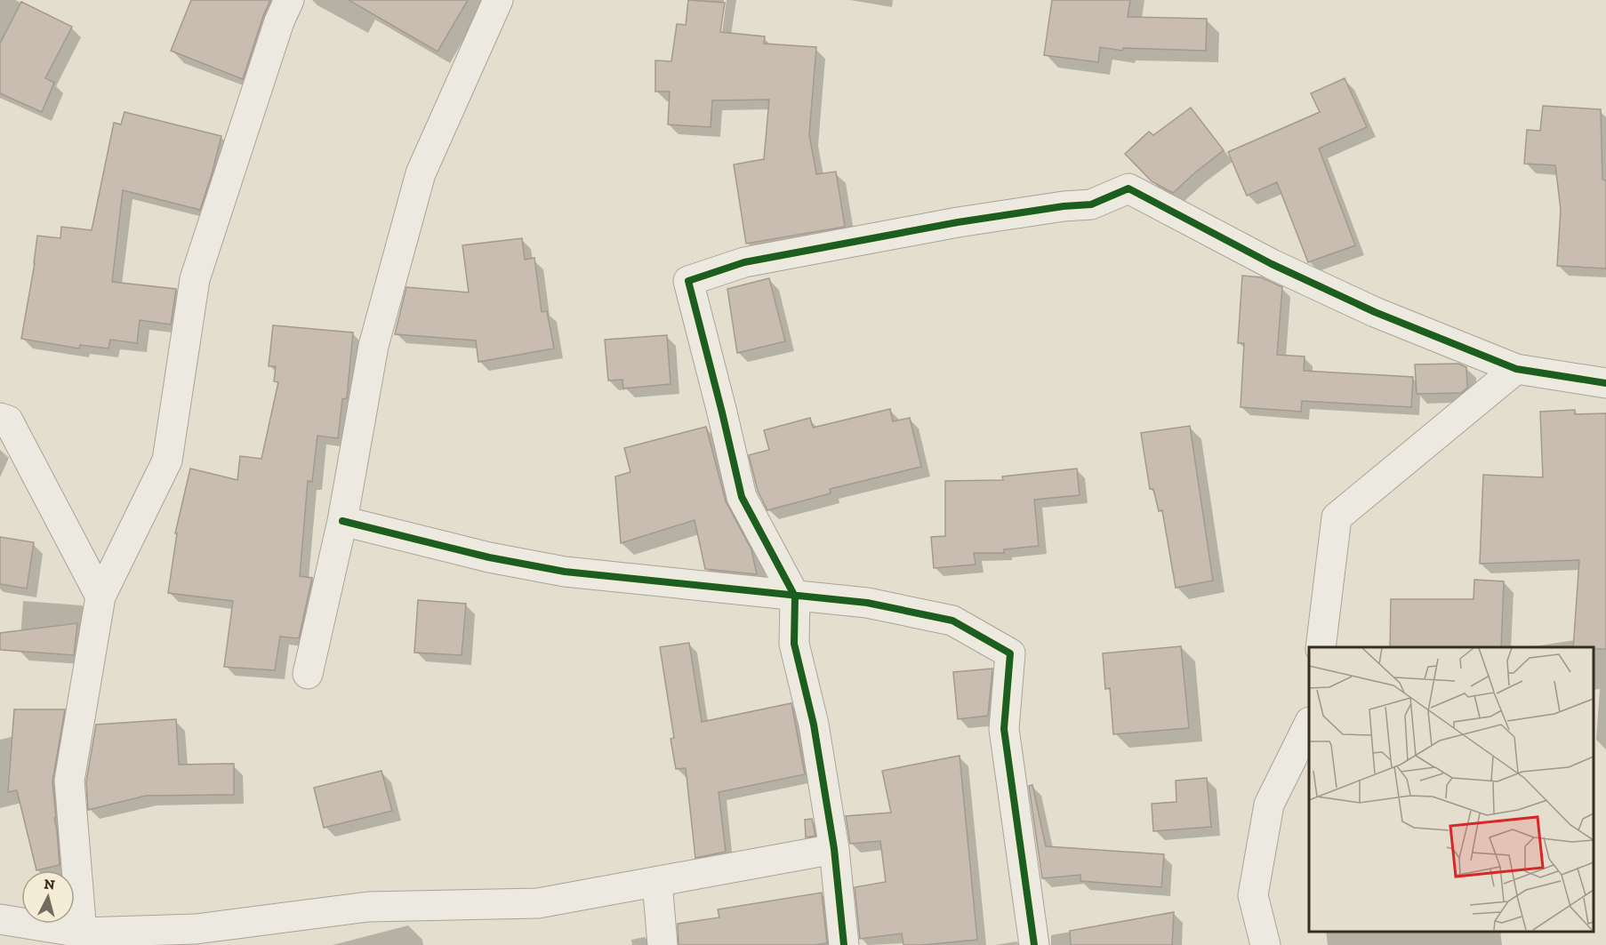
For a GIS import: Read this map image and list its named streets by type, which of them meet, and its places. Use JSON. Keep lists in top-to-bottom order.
{
  "north": "top"
}
